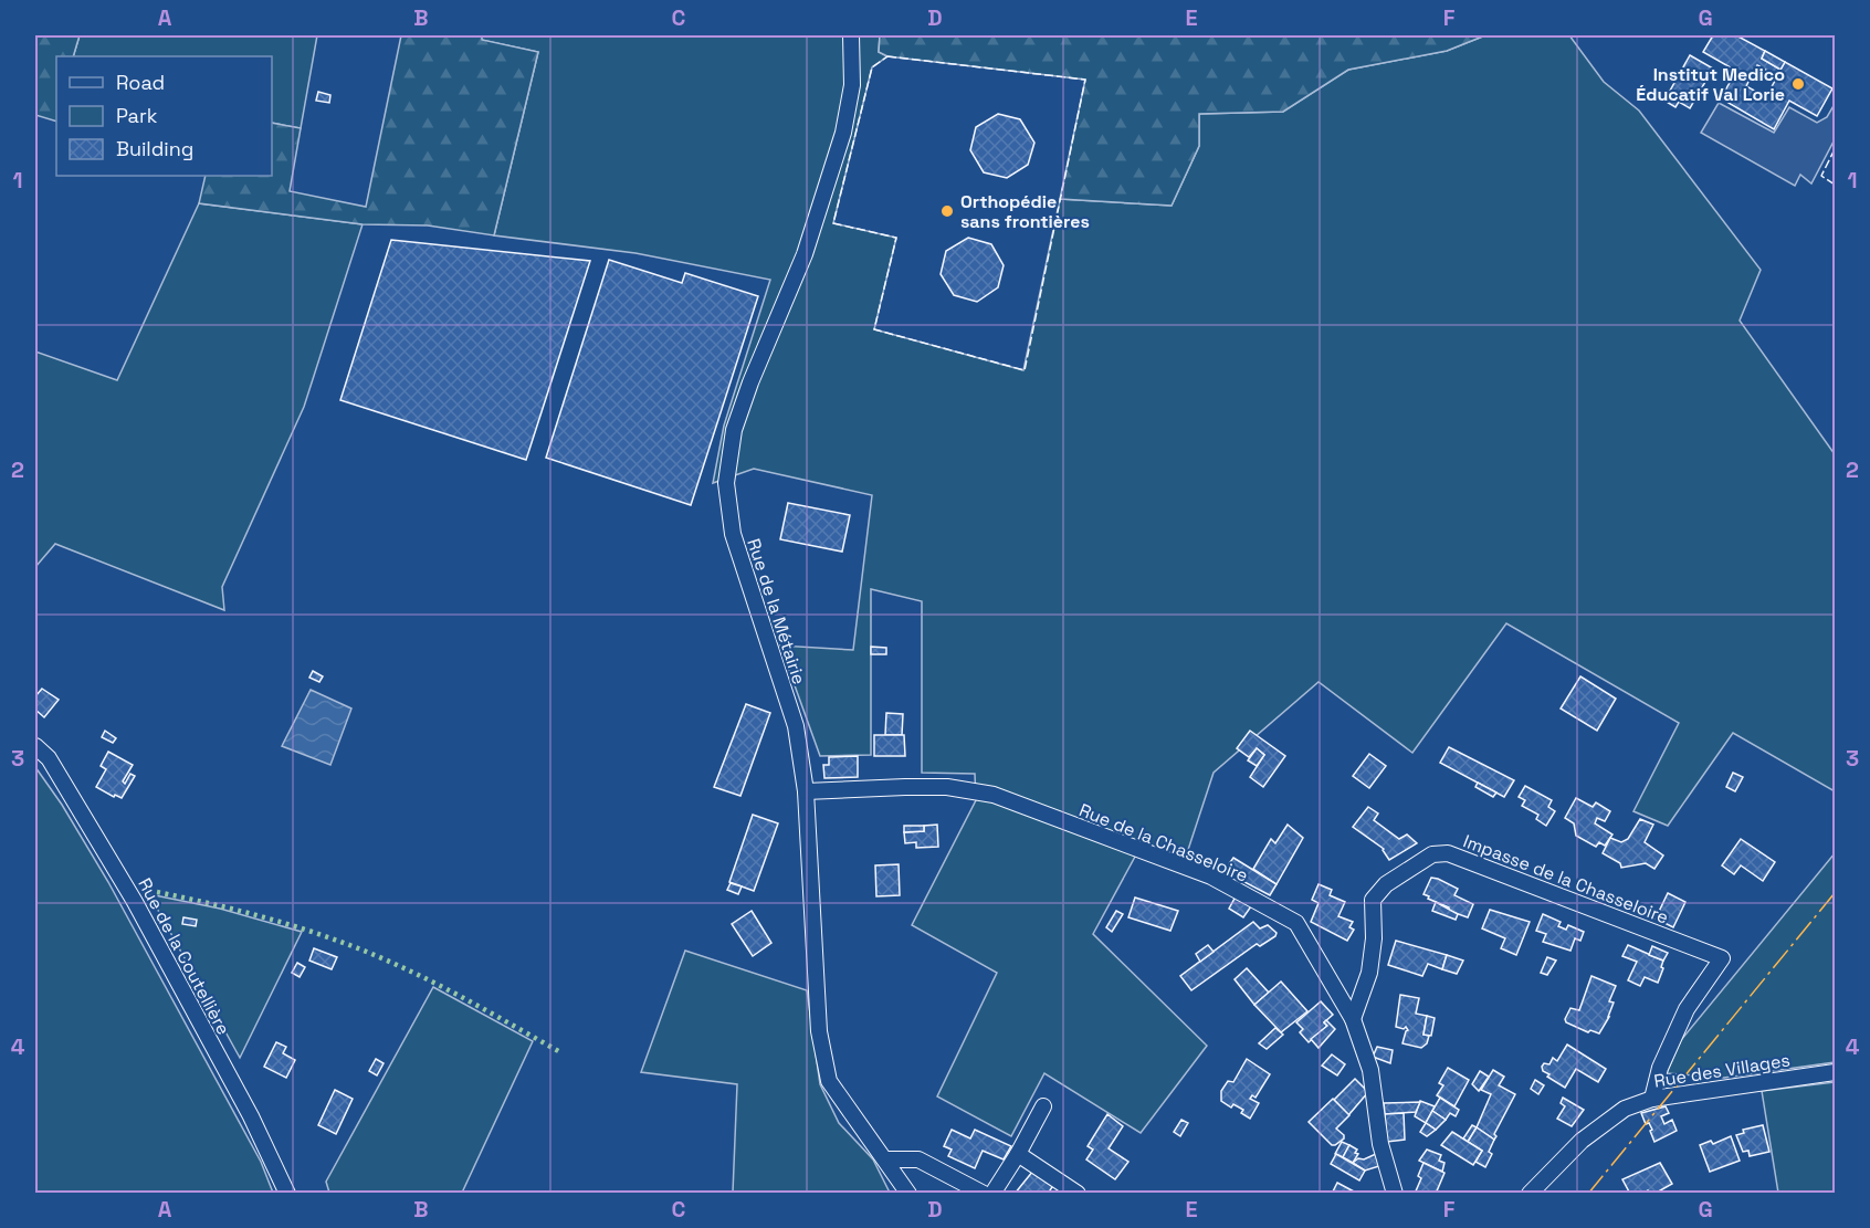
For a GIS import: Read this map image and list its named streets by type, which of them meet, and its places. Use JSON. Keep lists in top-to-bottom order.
{
  "streets": {
    "street": [
      "Rue de la Métairie",
      "Rue de la Chasseloire",
      "Impasse de la Chasseloire",
      "Rue de la Coutellière",
      "Rue des Villages"
    ]
  },
  "crossings": [
    ["Rue de la Métairie", "Rue de la Chasseloire"],
    ["Rue de la Chasseloire", "Impasse de la Chasseloire"],
    ["Impasse de la Chasseloire", "Rue des Villages"]
  ],
  "places": ["Institut Medico Éducatif Val Lorie", "Orthopédie sans frontières"],
  "legend": ["Road", "Park", "Building"],
  "grid": {
    "columns": [
      "A",
      "B",
      "C",
      "D",
      "E",
      "F",
      "G"
    ],
    "rows": [
      "1",
      "2",
      "3",
      "4"
    ]
  }
}
